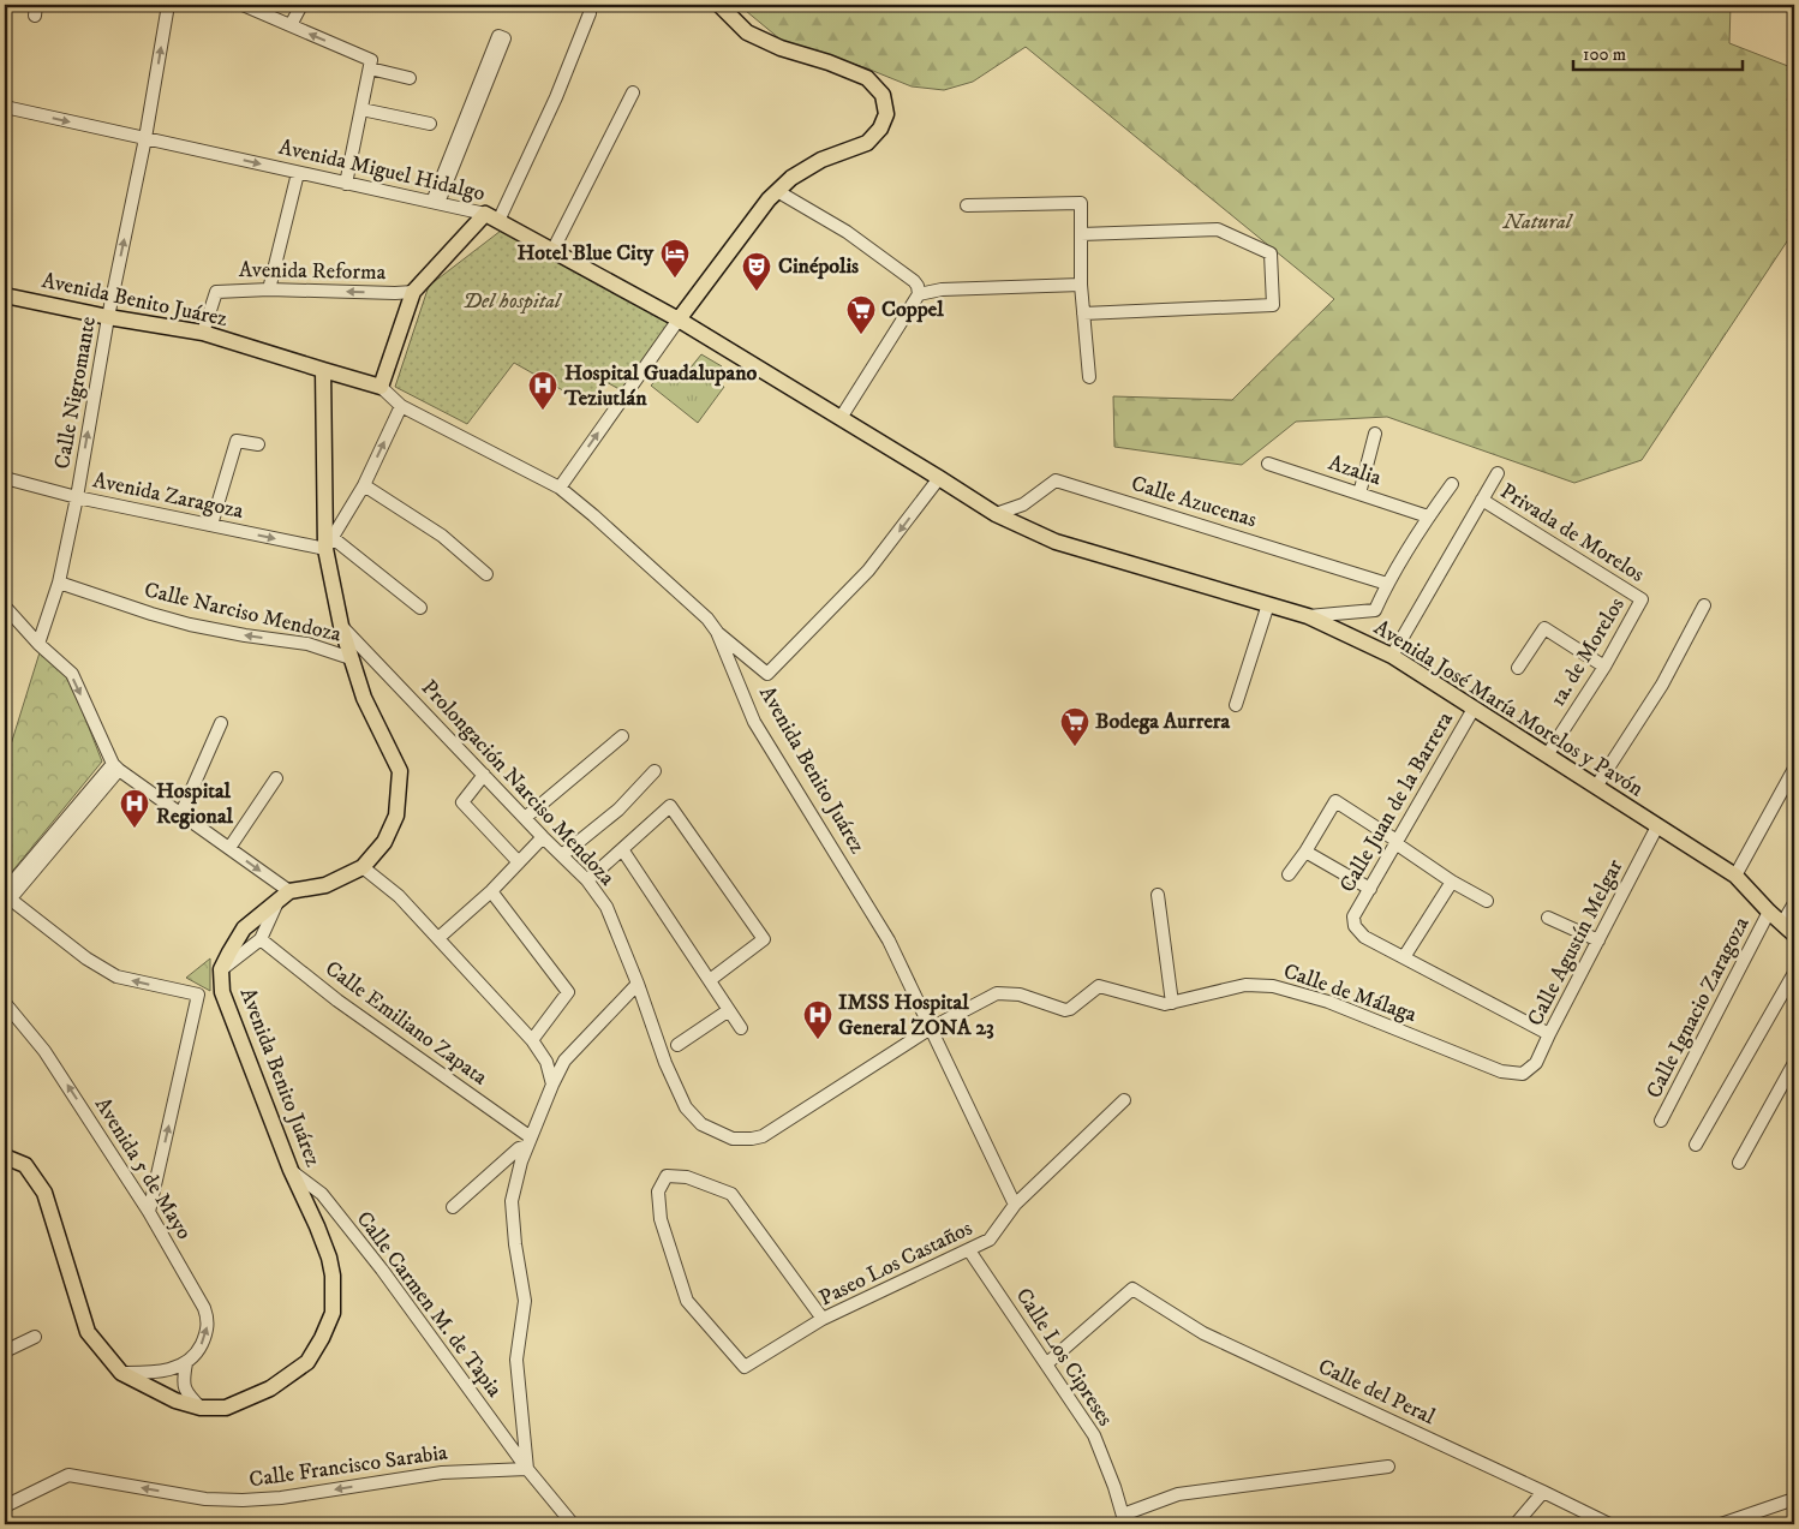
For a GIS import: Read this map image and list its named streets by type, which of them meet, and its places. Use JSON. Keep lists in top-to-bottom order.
{
  "streets": {
    "main road": ["Avenida Miguel Hidalgo", "Avenida Benito Juárez", "Avenida José María Morelos y Pavón"],
    "street": [
      "Avenida Reforma",
      "Calle Nigromante",
      "Azalia",
      "Avenida Zaragoza",
      "Calle Azucenas",
      "Privada de Morelos",
      "Calle Narciso Mendoza",
      "1a. de Morelos",
      "Prolongación Narciso Mendoza",
      "Calle Juan de la Barrera",
      "Calle Agustín Melgar",
      "Calle de Málaga",
      "Calle Ignacio Zaragoza",
      "Calle Emiliano Zapata",
      "Avenida 5 de Mayo",
      "Paseo Los Castaños",
      "Calle Carmen M. de Tapia",
      "Calle Los Cipreses",
      "Calle del Peral",
      "Calle Francisco Sarabia"
    ]
  },
  "crossings": [
    ["Avenida Miguel Hidalgo", "Calle Nigromante"],
    ["Avenida Miguel Hidalgo", "Avenida José María Morelos y Pavón"],
    ["Avenida Reforma", "Avenida Benito Juárez"],
    ["Avenida Benito Juárez", "Calle Nigromante"],
    ["Avenida Benito Juárez", "Avenida Zaragoza"],
    ["Avenida Benito Juárez", "Calle Narciso Mendoza"],
    ["Avenida Benito Juárez", "Prolongación Narciso Mendoza"],
    ["Avenida Benito Juárez", "Calle de Málaga"],
    ["Avenida Benito Juárez", "Paseo Los Castaños"],
    ["Avenida Benito Juárez", "Calle Carmen M. de Tapia"],
    ["Calle Nigromante", "Avenida Zaragoza"],
    ["Calle Nigromante", "Calle Narciso Mendoza"],
    ["Calle Azucenas", "Avenida José María Morelos y Pavón"],
    ["Privada de Morelos", "1a. de Morelos"],
    ["1a. de Morelos", "Avenida José María Morelos y Pavón"],
    ["Avenida José María Morelos y Pavón", "Calle Juan de la Barrera"],
    ["Avenida José María Morelos y Pavón", "Calle Agustín Melgar"],
    ["Avenida José María Morelos y Pavón", "Calle Ignacio Zaragoza"],
    ["Prolongación Narciso Mendoza", "Calle de Málaga"],
    ["Calle Agustín Melgar", "Calle de Málaga"],
    ["Paseo Los Castaños", "Calle Los Cipreses"],
    ["Calle Carmen M. de Tapia", "Calle Francisco Sarabia"],
    ["Calle Los Cipreses", "Calle del Peral"]
  ],
  "one_way": [
    "Avenida Reforma",
    "Calle Nigromante",
    "Avenida Zaragoza",
    "Calle Narciso Mendoza",
    "Avenida 5 de Mayo",
    "Calle Francisco Sarabia"
  ],
  "parks": ["Natural", "Del hospital"],
  "places": {
    "hotel": ["Hotel Blue City"],
    "theatre": ["Cinépolis"],
    "supermarket": ["Coppel", "Bodega Aurrera"],
    "hospital": ["Hospital Guadalupano Teziutlán", "Hospital Regional", "IMSS Hospital General ZONA 23"]
  },
  "scale_bar": "100 m"
}
